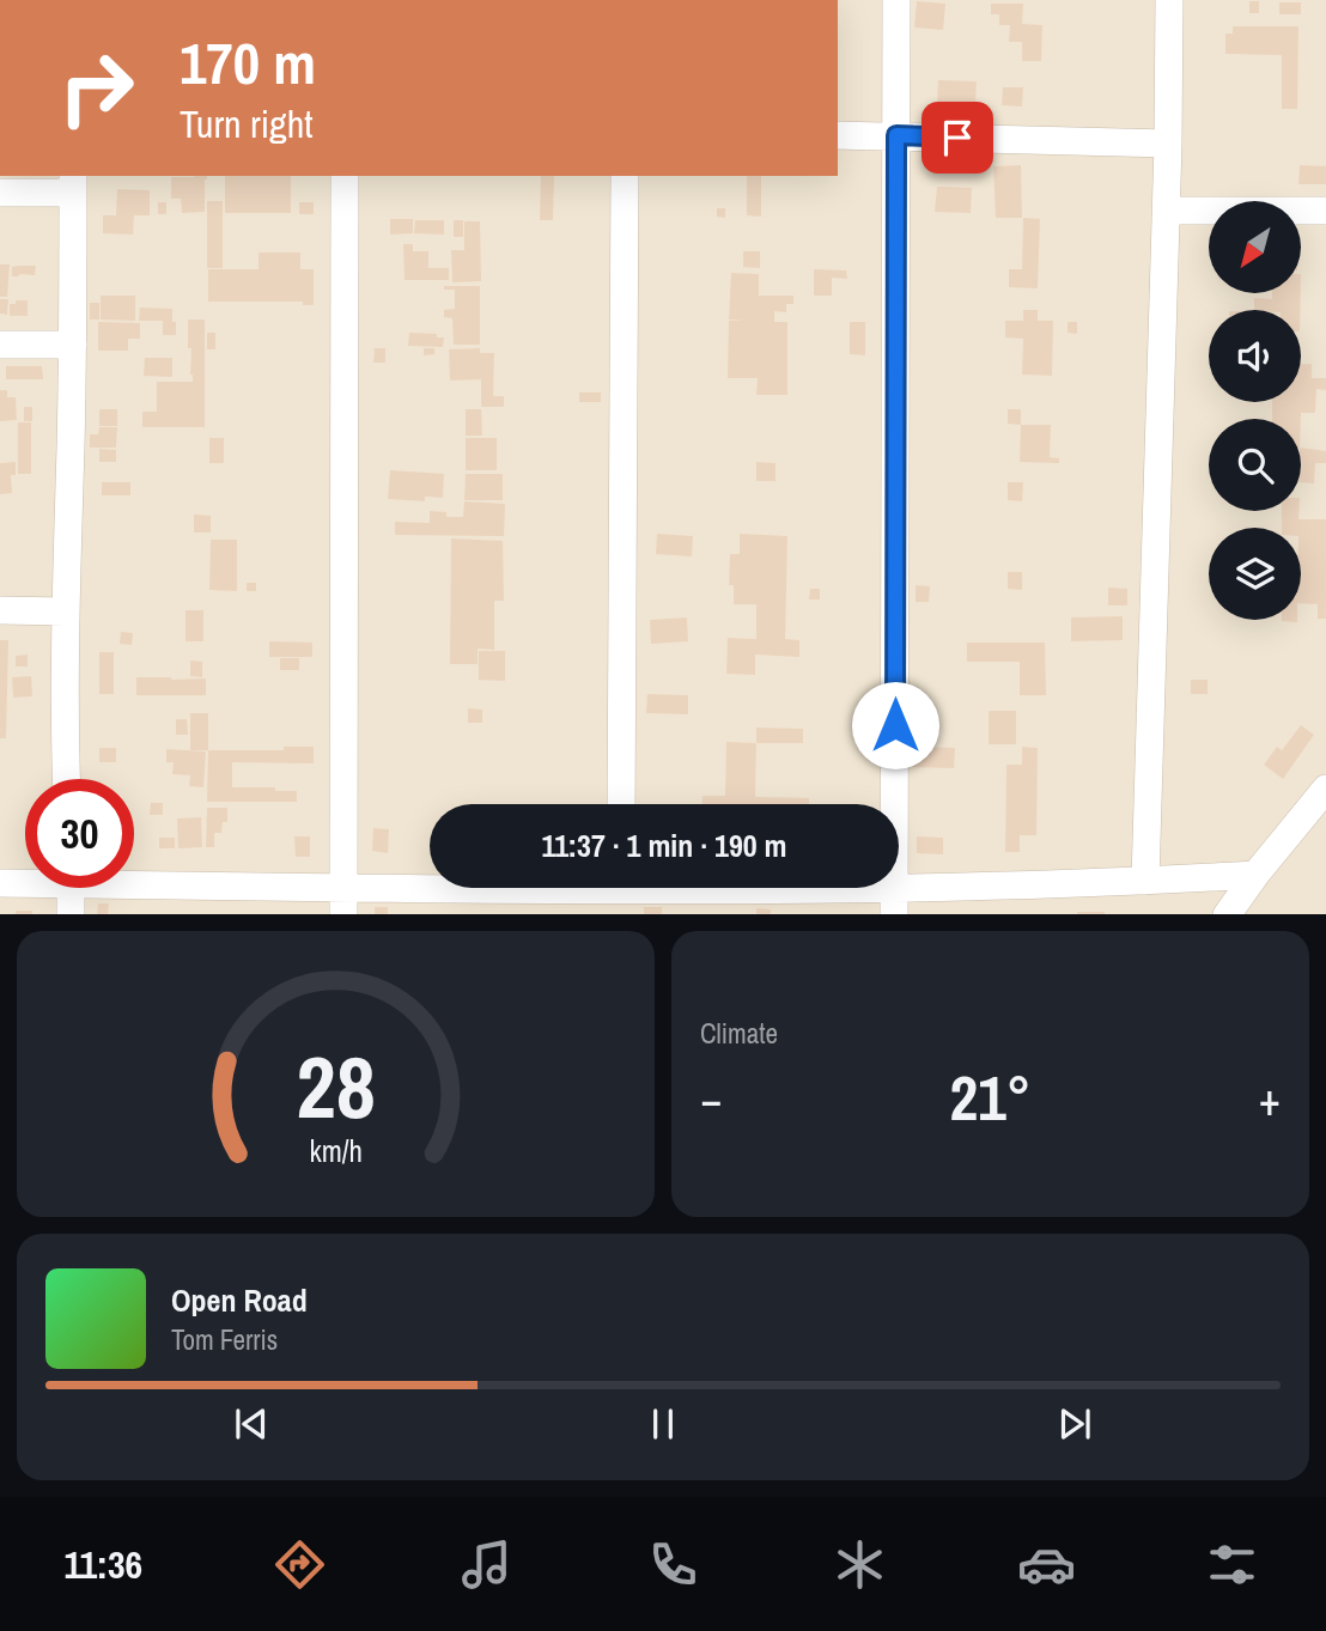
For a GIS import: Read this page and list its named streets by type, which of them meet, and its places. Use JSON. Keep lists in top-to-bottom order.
{
  "north": "bottom left",
  "page": {
    "turn": ["170 m", "Turn right"],
    "limit": "30",
    "trip": "11:37 · 1 min · 190 m",
    "tile": "Climate",
    "heat": ["−", "21°", "+"],
    "song": ["Open Road", "Tom Ferris"],
    "tabs": "11:36",
    "gauge": ["28", "km/h"]
  }
}
